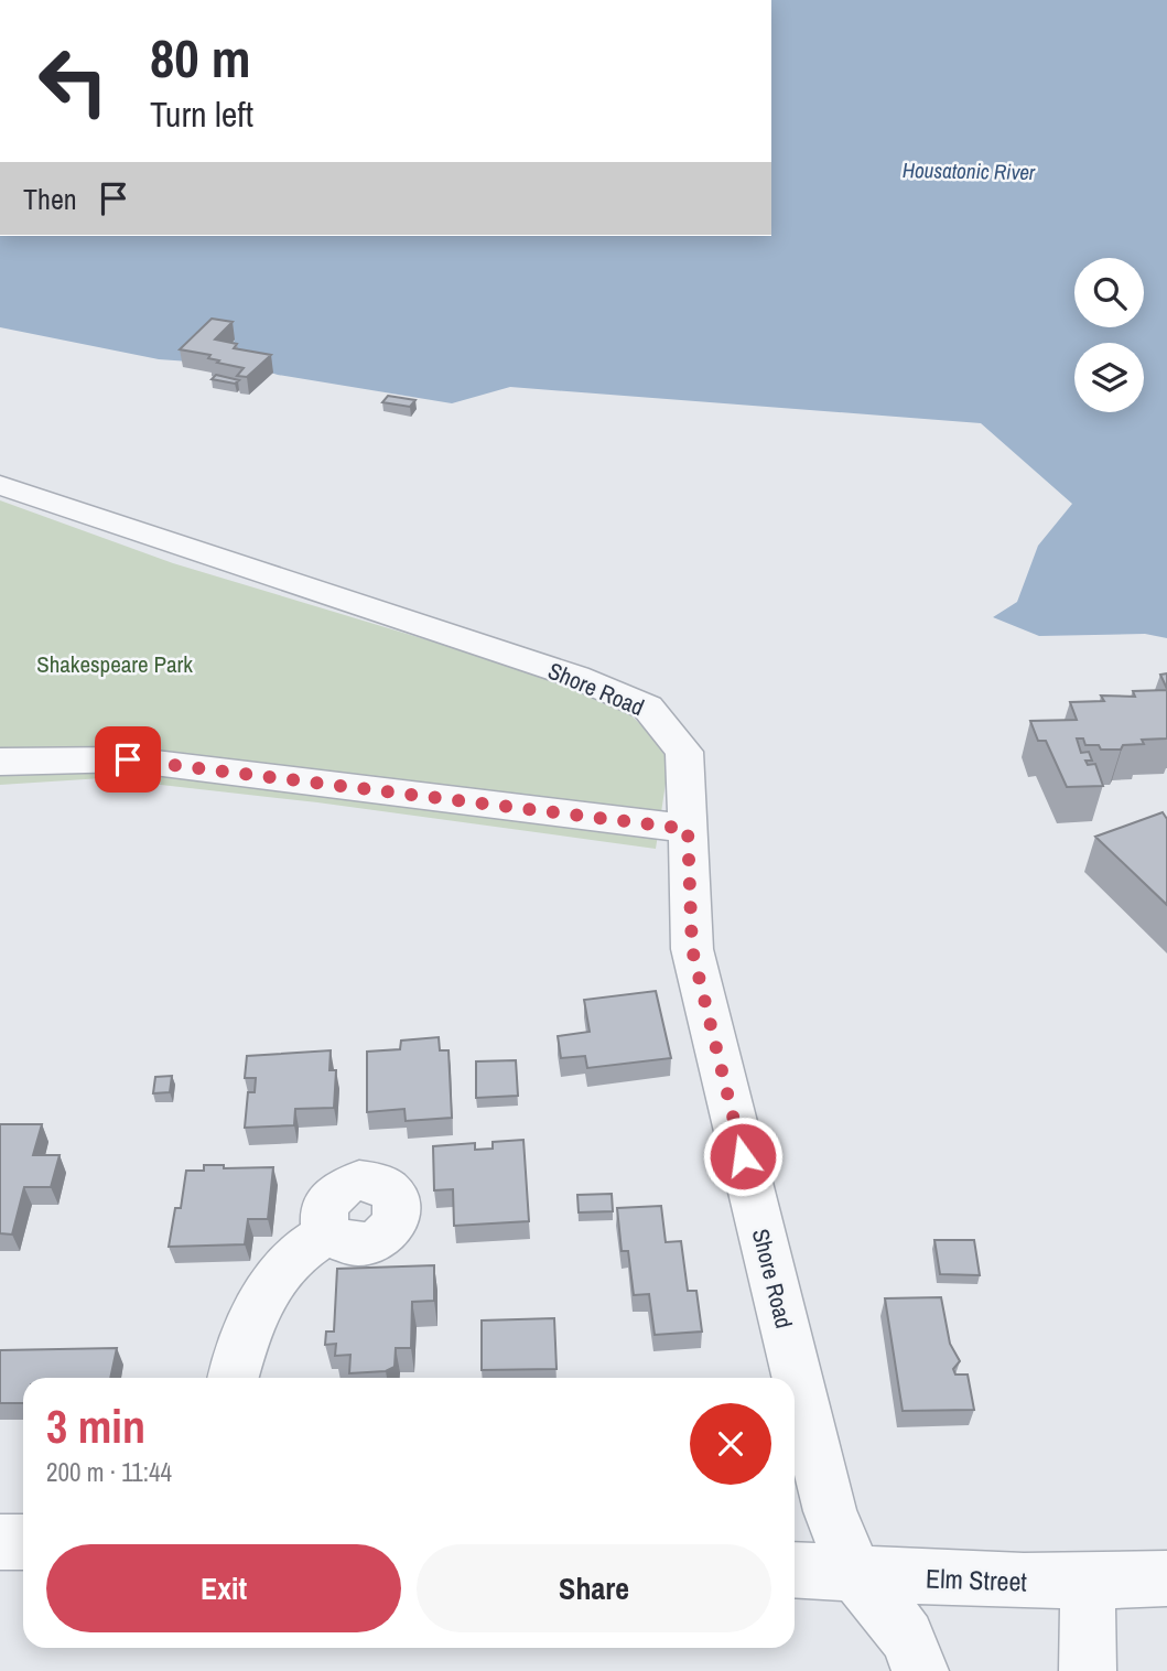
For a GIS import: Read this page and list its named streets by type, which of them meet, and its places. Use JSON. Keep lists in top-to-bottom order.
{
  "streets": {
    "street": ["Shore Road", "Elm Street"]
  },
  "crossings": [
    ["Shore Road", "Elm Street"]
  ],
  "water": ["Housatonic River"],
  "parks": ["Shakespeare Park"],
  "page": {
    "turn": ["80 m", "Turn left"],
    "then": "Then",
    "heading": ["3 min", "200 m · 11:44"],
    "buttons": ["Exit", "Share"]
  }
}
